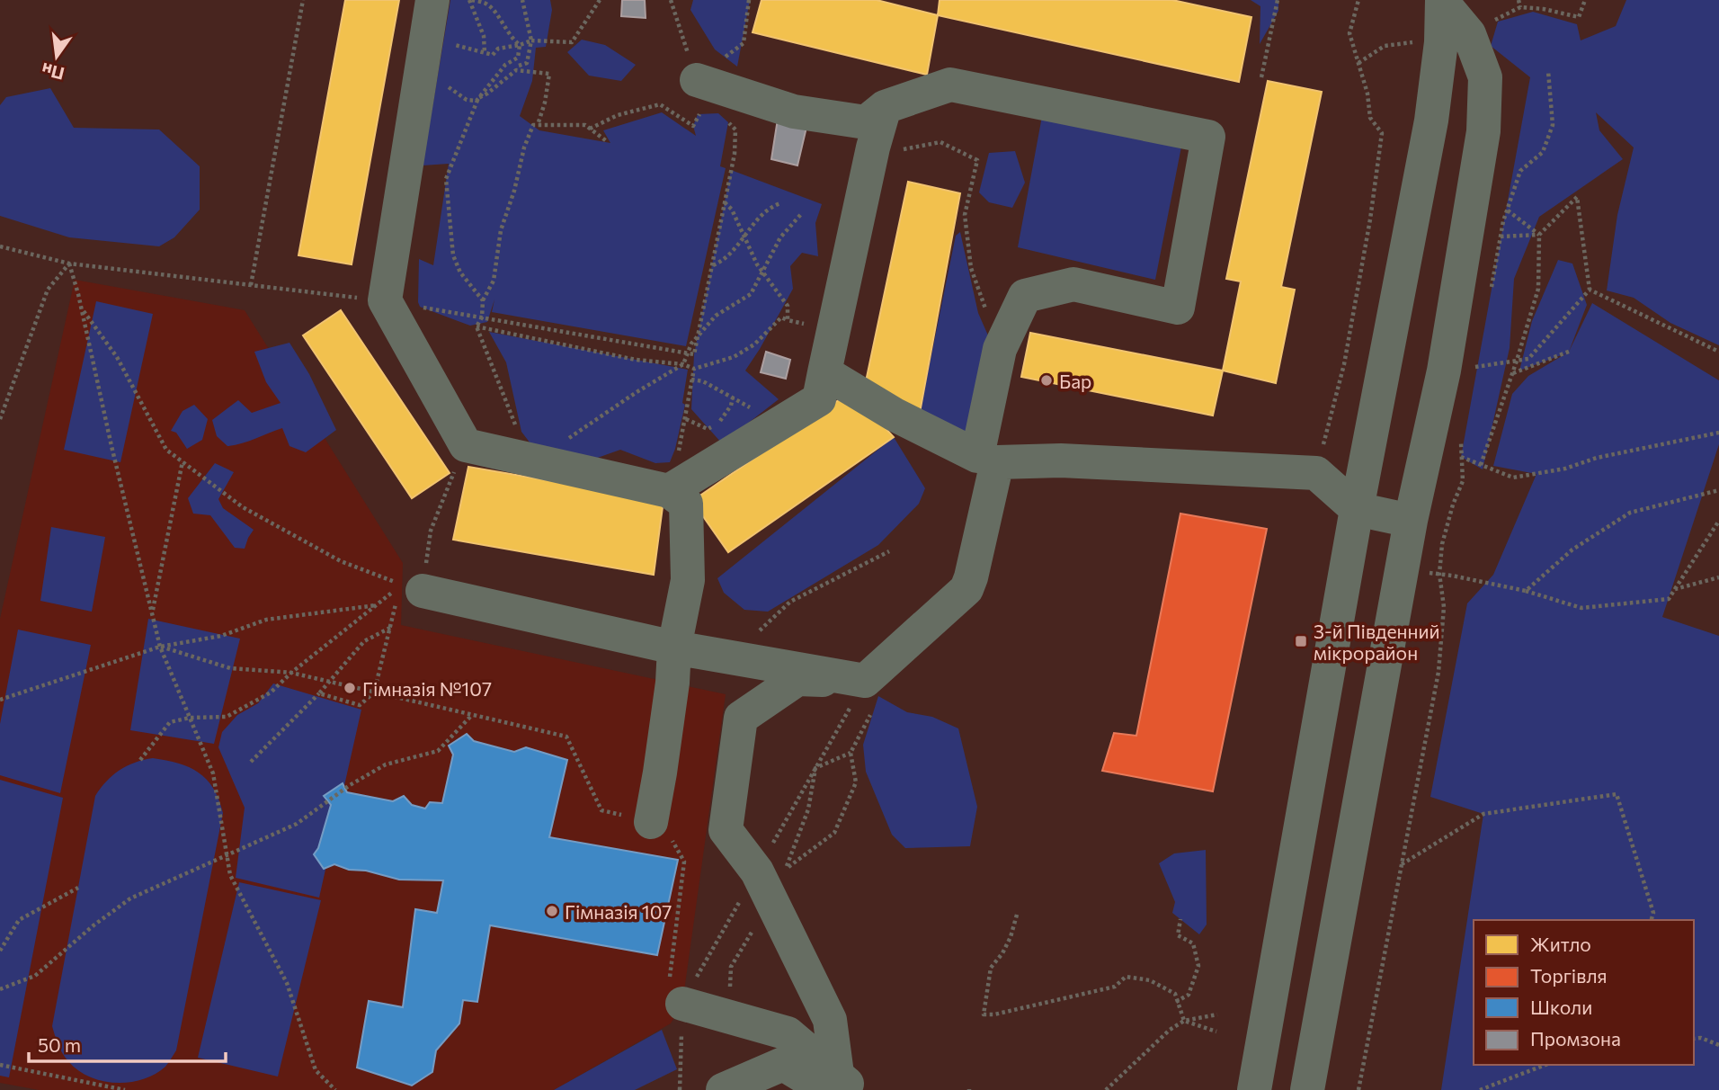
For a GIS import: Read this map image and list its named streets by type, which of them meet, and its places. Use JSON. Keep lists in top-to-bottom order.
{
  "places": {
    "other": ["Бар", "Гімназія №107", "Гімназія 107"],
    "transit": ["3-й Південний мікрорайон"]
  },
  "legend": [
    "Житло",
    "Торгівля",
    "Школи",
    "Промзона"
  ],
  "scale_bar": "50 m",
  "north": "bottom"
}
